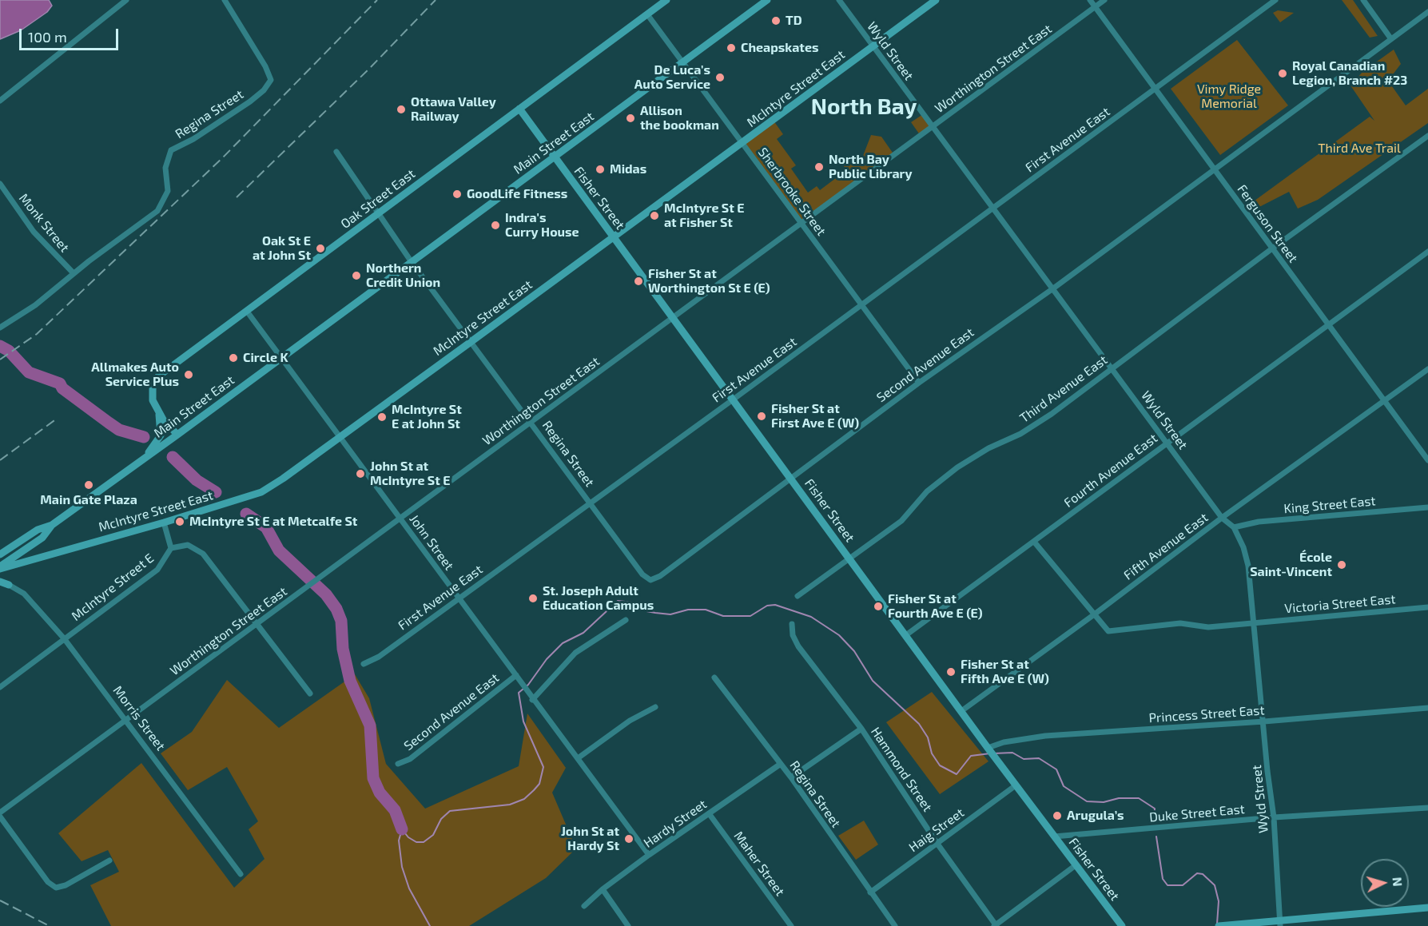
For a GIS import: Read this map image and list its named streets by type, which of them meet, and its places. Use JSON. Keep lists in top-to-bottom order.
{
  "streets": {
    "main road": [
      "McIntyre Street East",
      "Main Street East",
      "Fisher Street",
      "Oak Street East"
    ],
    "street": [
      "Wyld Street",
      "Worthington Street East",
      "Regina Street",
      "First Avenue East",
      "Sherbrooke Street",
      "Monk Street",
      "Ferguson Street",
      "Second Avenue East",
      "Third Avenue East",
      "Fourth Avenue East",
      "King Street East",
      "John Street",
      "Fifth Avenue East",
      "McIntyre Street E",
      "Victoria Street East",
      "Princess Street East",
      "Morris Street",
      "Hammond Street",
      "Duke Street East",
      "Hardy Street",
      "Haig Street",
      "Maher Street"
    ]
  },
  "crossings": [
    ["Wyld Street", "Worthington Street East"],
    ["Wyld Street", "McIntyre Street East"],
    ["Wyld Street", "First Avenue East"],
    ["Wyld Street", "Second Avenue East"],
    ["Wyld Street", "Third Avenue East"],
    ["Wyld Street", "Fourth Avenue East"],
    ["Wyld Street", "King Street East"],
    ["Wyld Street", "Fifth Avenue East"],
    ["Wyld Street", "Victoria Street East"],
    ["Wyld Street", "Princess Street East"],
    ["Wyld Street", "Duke Street East"],
    ["Worthington Street East", "Regina Street"],
    ["Worthington Street East", "Sherbrooke Street"],
    ["Worthington Street East", "Fisher Street"],
    ["Worthington Street East", "Ferguson Street"],
    ["Worthington Street East", "John Street"],
    ["Worthington Street East", "Morris Street"],
    ["McIntyre Street East", "Regina Street"],
    ["McIntyre Street East", "Main Street East"],
    ["McIntyre Street East", "Sherbrooke Street"],
    ["McIntyre Street East", "Fisher Street"],
    ["McIntyre Street East", "John Street"],
    ["Regina Street", "First Avenue East"],
    ["Regina Street", "Main Street East"],
    ["Regina Street", "Oak Street East"],
    ["Regina Street", "Monk Street"],
    ["Regina Street", "Second Avenue East"],
    ["Regina Street", "Hardy Street"],
    ["Regina Street", "Haig Street"],
    ["First Avenue East", "Sherbrooke Street"],
    ["First Avenue East", "Fisher Street"],
    ["First Avenue East", "Ferguson Street"],
    ["First Avenue East", "John Street"],
    ["Main Street East", "Sherbrooke Street"],
    ["Main Street East", "Fisher Street"],
    ["Main Street East", "Oak Street East"],
    ["Main Street East", "John Street"],
    ["Sherbrooke Street", "Oak Street East"],
    ["Sherbrooke Street", "Second Avenue East"],
    ["Fisher Street", "Oak Street East"],
    ["Fisher Street", "Second Avenue East"],
    ["Fisher Street", "Third Avenue East"],
    ["Fisher Street", "Fourth Avenue East"],
    ["Fisher Street", "Fifth Avenue East"],
    ["Fisher Street", "Princess Street East"],
    ["Fisher Street", "Duke Street East"],
    ["Fisher Street", "Haig Street"],
    ["Oak Street East", "John Street"],
    ["Ferguson Street", "Second Avenue East"],
    ["Ferguson Street", "Third Avenue East"],
    ["Ferguson Street", "Fourth Avenue East"],
    ["Ferguson Street", "Fifth Avenue East"],
    ["Second Avenue East", "John Street"],
    ["John Street", "Hardy Street"],
    ["Fifth Avenue East", "Victoria Street East"],
    ["McIntyre Street E", "Morris Street"],
    ["Hammond Street", "Haig Street"],
    ["Hardy Street", "Maher Street"]
  ],
  "districts": ["North Bay"],
  "parks": ["Vimy Ridge Memorial", "Third Ave Trail"],
  "places": [
    "TD",
    "Cheapskates",
    "Royal Canadian Legion, Branch #23",
    "De Luca's Auto Service",
    "Ottawa Valley Railway",
    "Allison the bookman",
    "North Bay Public Library",
    "Midas",
    "GoodLife Fitness",
    "McIntyre St E at Fisher St",
    "Indra's Curry House",
    "Oak St E at John St",
    "Northern Credit Union",
    "Fisher St at Worthington St E (E)",
    "Circle K",
    "Allmakes Auto Service Plus",
    "Fisher St at First Ave E (W)",
    "McIntyre St E at John St",
    "John St at McIntyre St E",
    "Main Gate Plaza",
    "McIntyre St E at Metcalfe St",
    "École Saint-Vincent",
    "St. Joseph Adult Education Campus",
    "Fisher St at Fourth Ave E (E)",
    "Fisher St at Fifth Ave E (W)",
    "Arugula’s",
    "John St at Hardy St"
  ],
  "scale_bar": "100 m",
  "north": "right"
}
